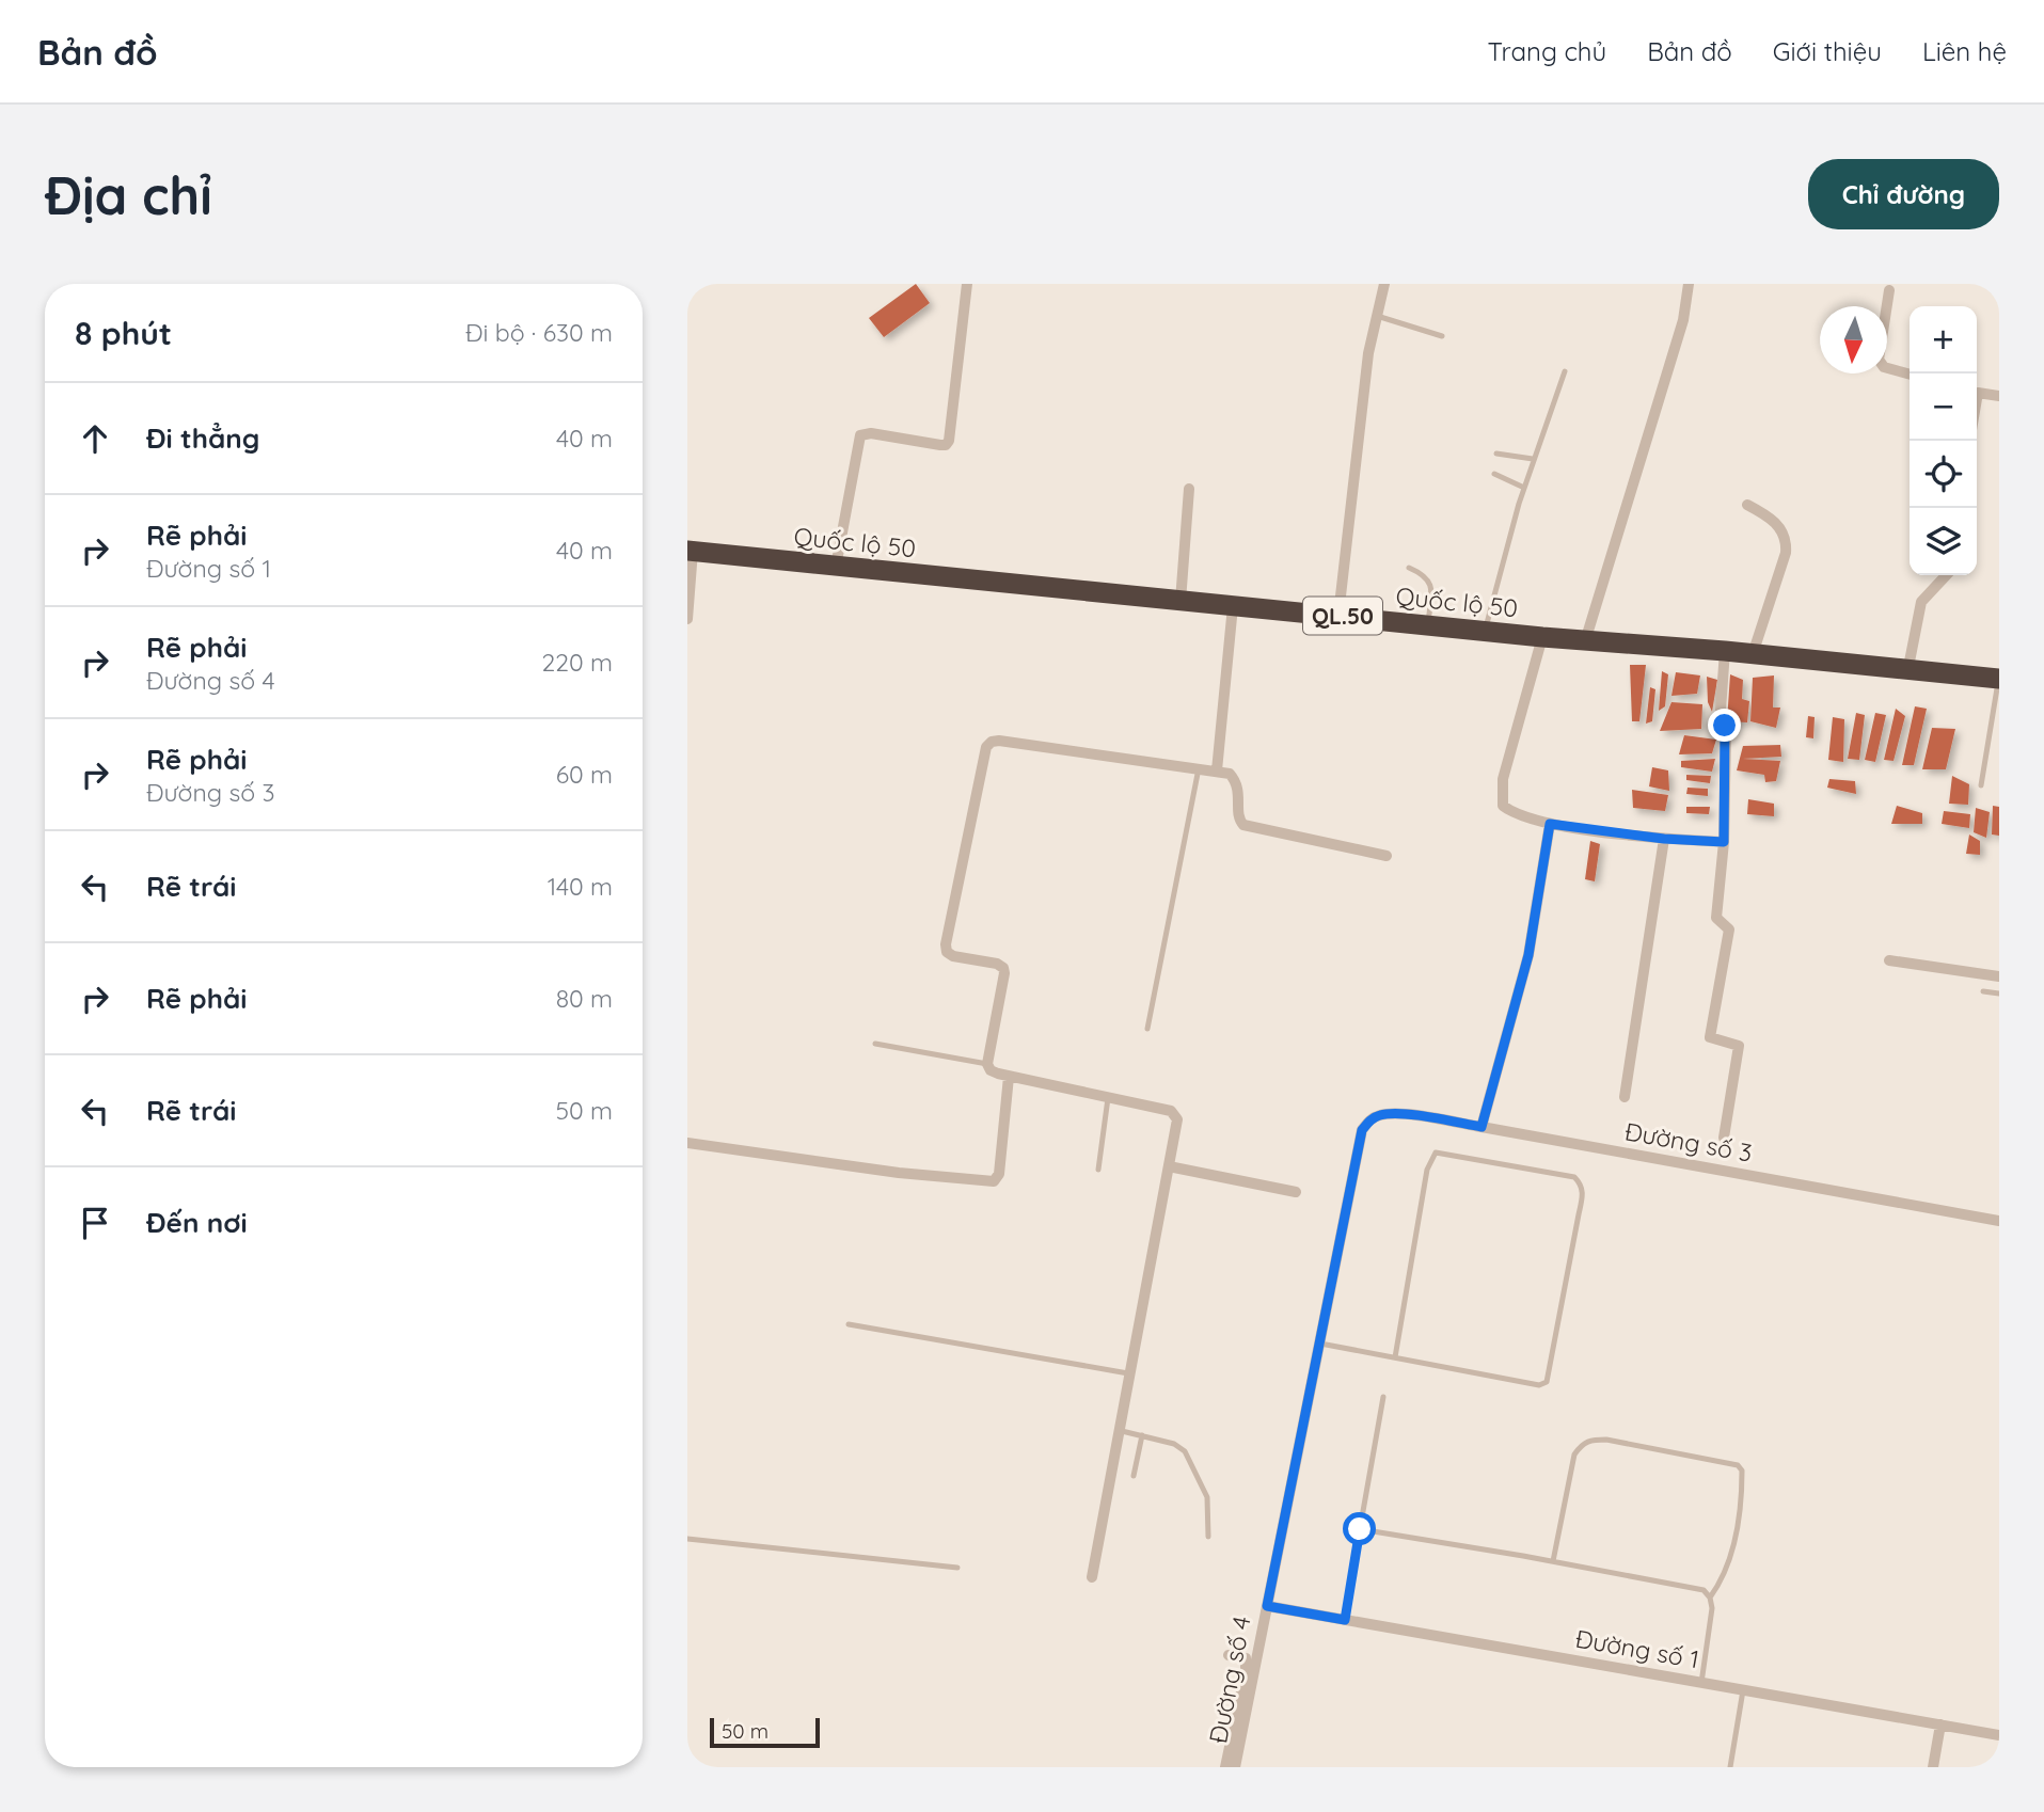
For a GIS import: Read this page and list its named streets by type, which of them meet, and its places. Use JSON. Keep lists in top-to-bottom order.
{
  "streets": {
    "highway": ["Quốc lộ 50", "QL.50"],
    "street": ["Đường số 3", "Đường số 1", "Đường số 4"]
  },
  "crossings": [
    ["Đường số 3", "Đường số 4"],
    ["Đường số 1", "Đường số 4"]
  ],
  "scale_bar": "50 m",
  "north": "bottom",
  "page": {
    "header": "Bản đồ",
    "nav": [
      "Trang chủ",
      "Bản đồ",
      "Giới thiệu",
      "Liên hệ"
    ],
    "buttons": "Chỉ đường",
    "title": "Địa chỉ",
    "heading": ["8 phút", "Đi bộ · 630 m"],
    "map_buttons": ["+", "−"],
    "list": [
      ["Đi thẳng", "40 m"],
      ["Rẽ phải", "Đường số 1", "40 m"],
      ["Rẽ phải", "Đường số 4", "220 m"],
      ["Rẽ phải", "Đường số 3", "60 m"],
      ["Rẽ trái", "140 m"],
      ["Rẽ phải", "80 m"],
      ["Rẽ trái", "50 m"],
      "Đến nơi"
    ],
    "scale": "50 m"
  }
}
